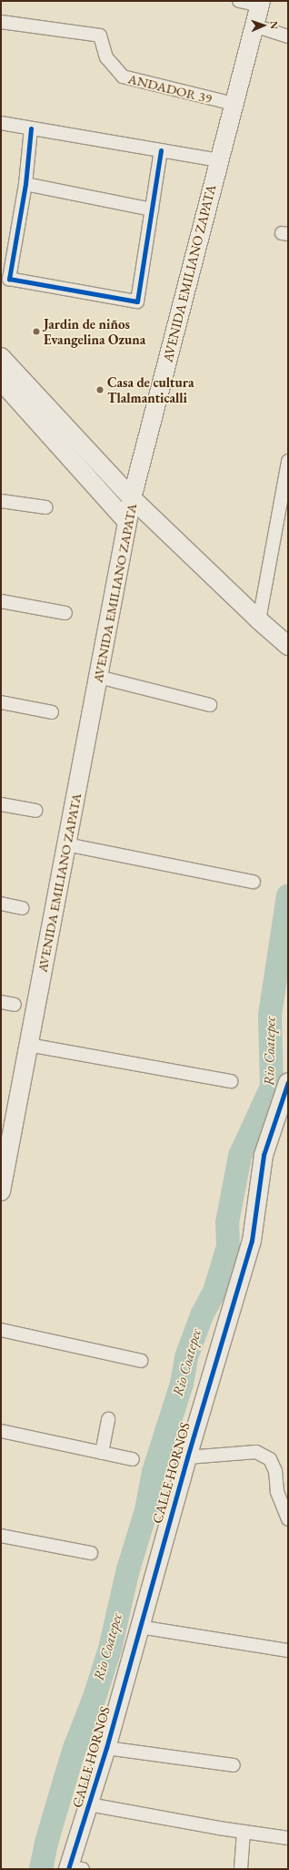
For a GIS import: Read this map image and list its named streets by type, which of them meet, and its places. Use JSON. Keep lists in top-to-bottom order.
{
  "streets": {
    "main road": ["AVENIDA EMILIANO ZAPATA", "CALLE HORNOS"],
    "street": ["ANDADOR 39"]
  },
  "crossings": [
    ["ANDADOR 39", "AVENIDA EMILIANO ZAPATA"]
  ],
  "water": ["Rio Coatepec"],
  "places": ["Jardin de niños Evangelina Ozuna", "Casa de cultura Tlalmanticalli"],
  "north": "right"
}
